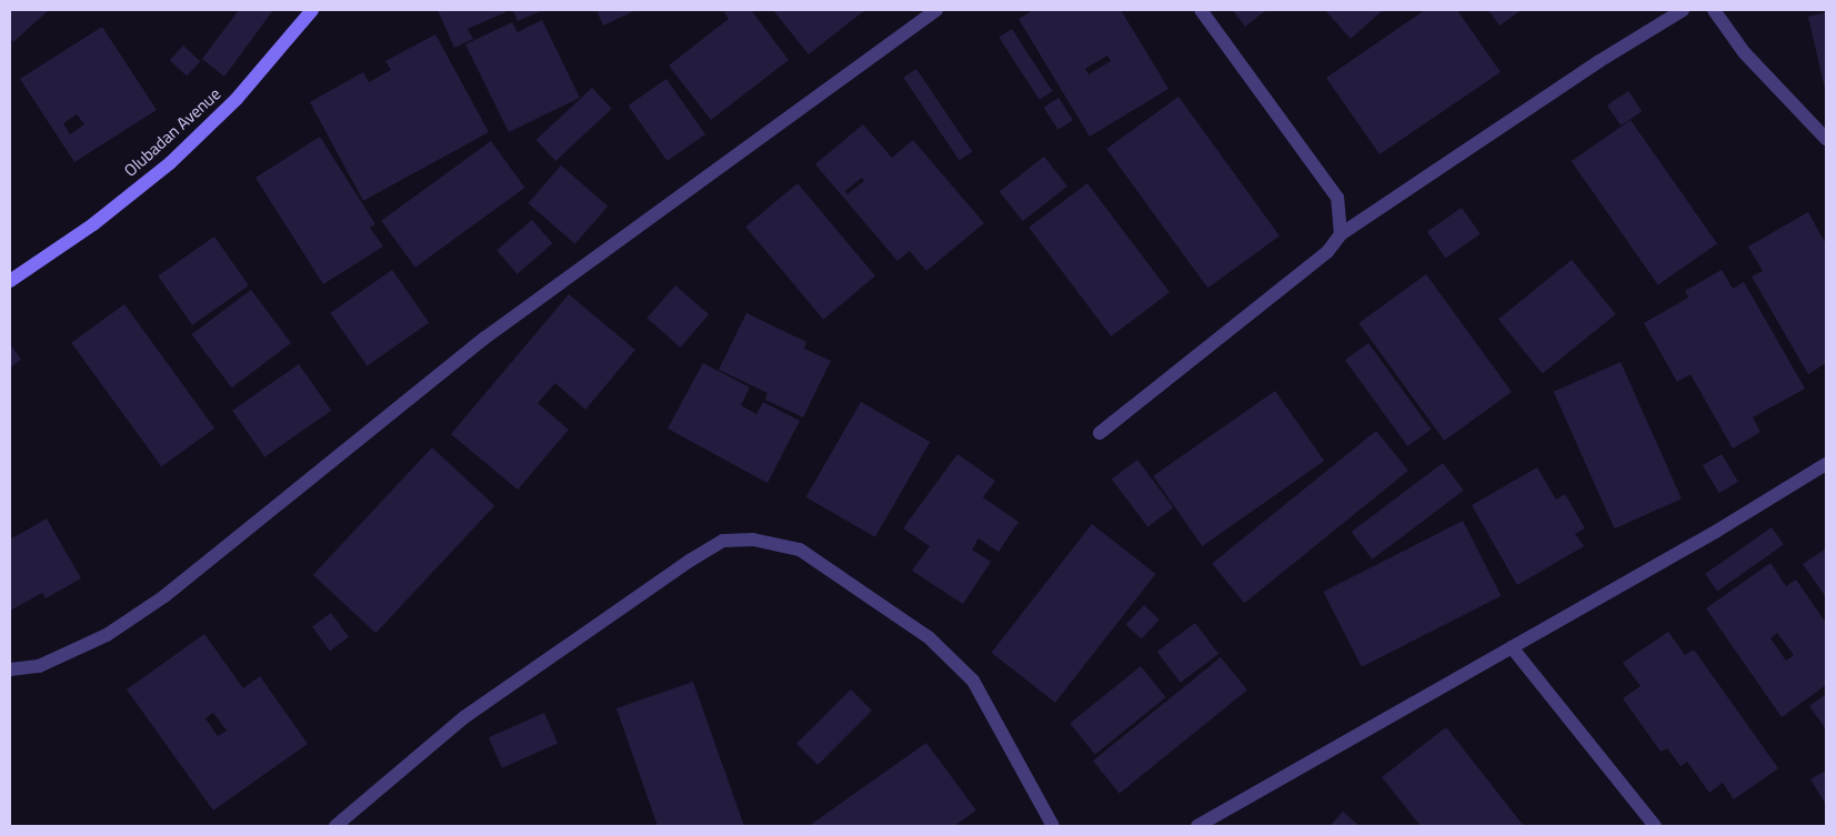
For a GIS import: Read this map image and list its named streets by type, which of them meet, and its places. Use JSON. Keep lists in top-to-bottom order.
{
  "streets": {
    "street": ["Olubadan Avenue"]
  }
}
